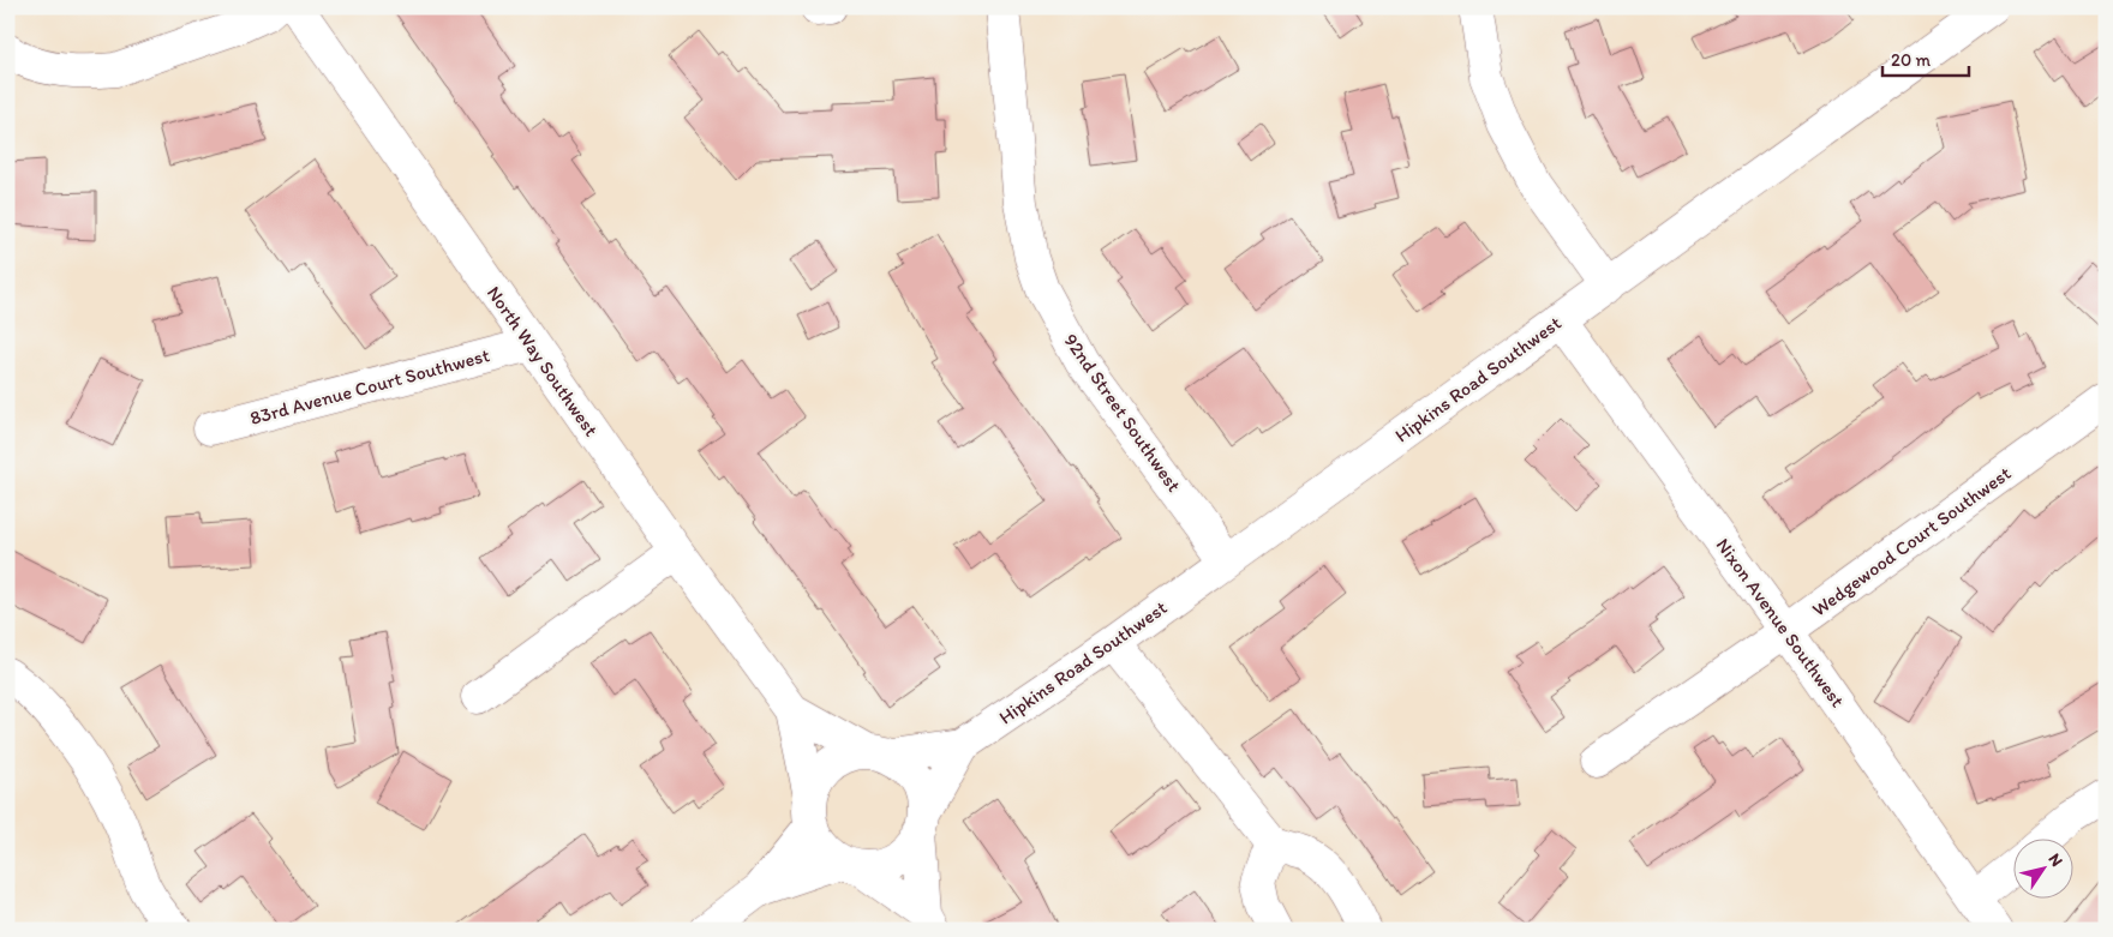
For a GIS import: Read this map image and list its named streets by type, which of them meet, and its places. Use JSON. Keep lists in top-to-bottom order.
{
  "streets": {
    "street": [
      "North Way Southwest",
      "Hipkins Road Southwest",
      "83rd Avenue Court Southwest",
      "92nd Street Southwest",
      "Wedgewood Court Southwest",
      "Nixon Avenue Southwest"
    ]
  },
  "crossings": [
    ["North Way Southwest", "Hipkins Road Southwest"],
    ["North Way Southwest", "83rd Avenue Court Southwest"],
    ["Hipkins Road Southwest", "92nd Street Southwest"],
    ["Hipkins Road Southwest", "Nixon Avenue Southwest"],
    ["Wedgewood Court Southwest", "Nixon Avenue Southwest"]
  ],
  "scale_bar": "20 m",
  "north": "top right"
}
